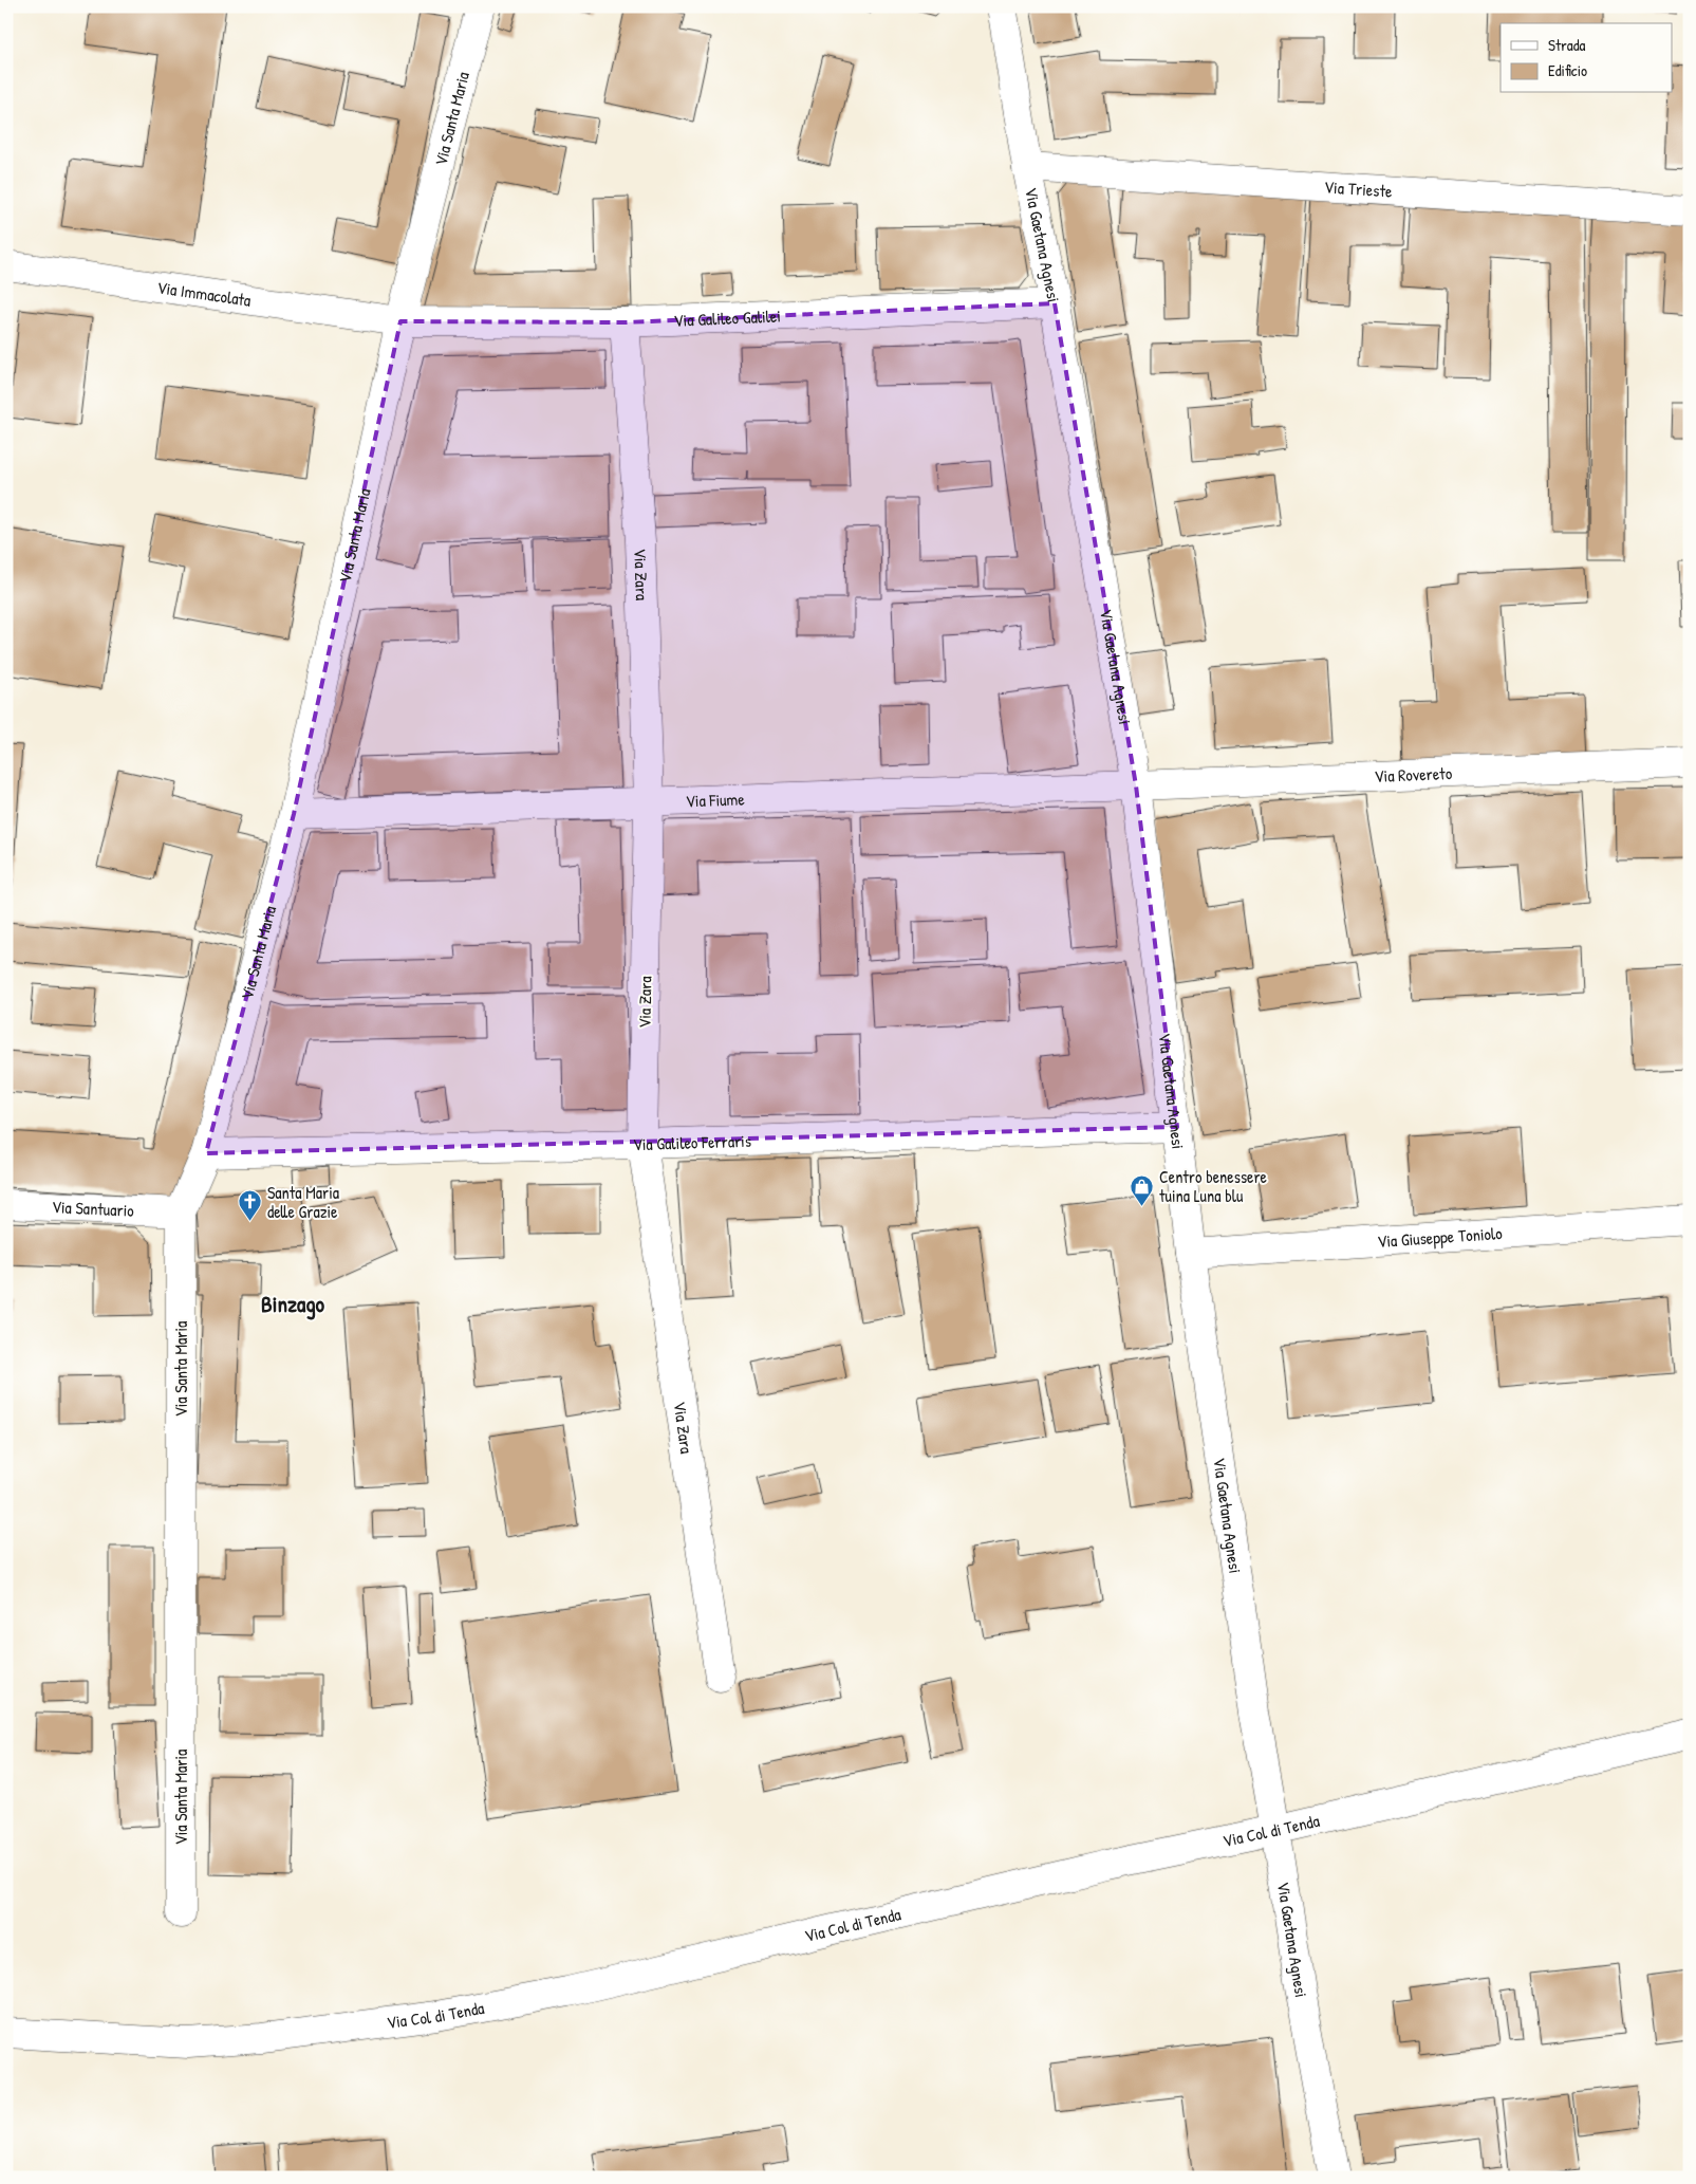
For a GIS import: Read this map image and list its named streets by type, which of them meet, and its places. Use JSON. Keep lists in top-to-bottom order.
{
  "streets": {
    "street": [
      "Via Santa Maria",
      "Via Trieste",
      "Via Gaetana Agnesi",
      "Via Immacolata",
      "Via Galileo Galilei",
      "Via Zara",
      "Via Rovereto",
      "Via Fiume",
      "Via Galileo Ferraris",
      "Via Santuario",
      "Via Giuseppe Toniolo",
      "Via Col di Tenda"
    ]
  },
  "crossings": [
    ["Via Santa Maria", "Via Immacolata"],
    ["Via Santa Maria", "Via Galileo Galilei"],
    ["Via Santa Maria", "Via Fiume"],
    ["Via Santa Maria", "Via Galileo Ferraris"],
    ["Via Santa Maria", "Via Santuario"],
    ["Via Trieste", "Via Gaetana Agnesi"],
    ["Via Gaetana Agnesi", "Via Galileo Galilei"],
    ["Via Gaetana Agnesi", "Via Rovereto"],
    ["Via Gaetana Agnesi", "Via Fiume"],
    ["Via Gaetana Agnesi", "Via Galileo Ferraris"],
    ["Via Gaetana Agnesi", "Via Giuseppe Toniolo"],
    ["Via Gaetana Agnesi", "Via Col di Tenda"],
    ["Via Immacolata", "Via Galileo Galilei"],
    ["Via Galileo Galilei", "Via Zara"],
    ["Via Zara", "Via Fiume"],
    ["Via Zara", "Via Galileo Ferraris"],
    ["Via Rovereto", "Via Fiume"]
  ],
  "districts": ["Binzago"],
  "places": {
    "shop": ["Centro benessere tuina Luna blu"],
    "church": ["Santa Maria delle Grazie"]
  },
  "legend": ["Strada", "Edificio"]
}
